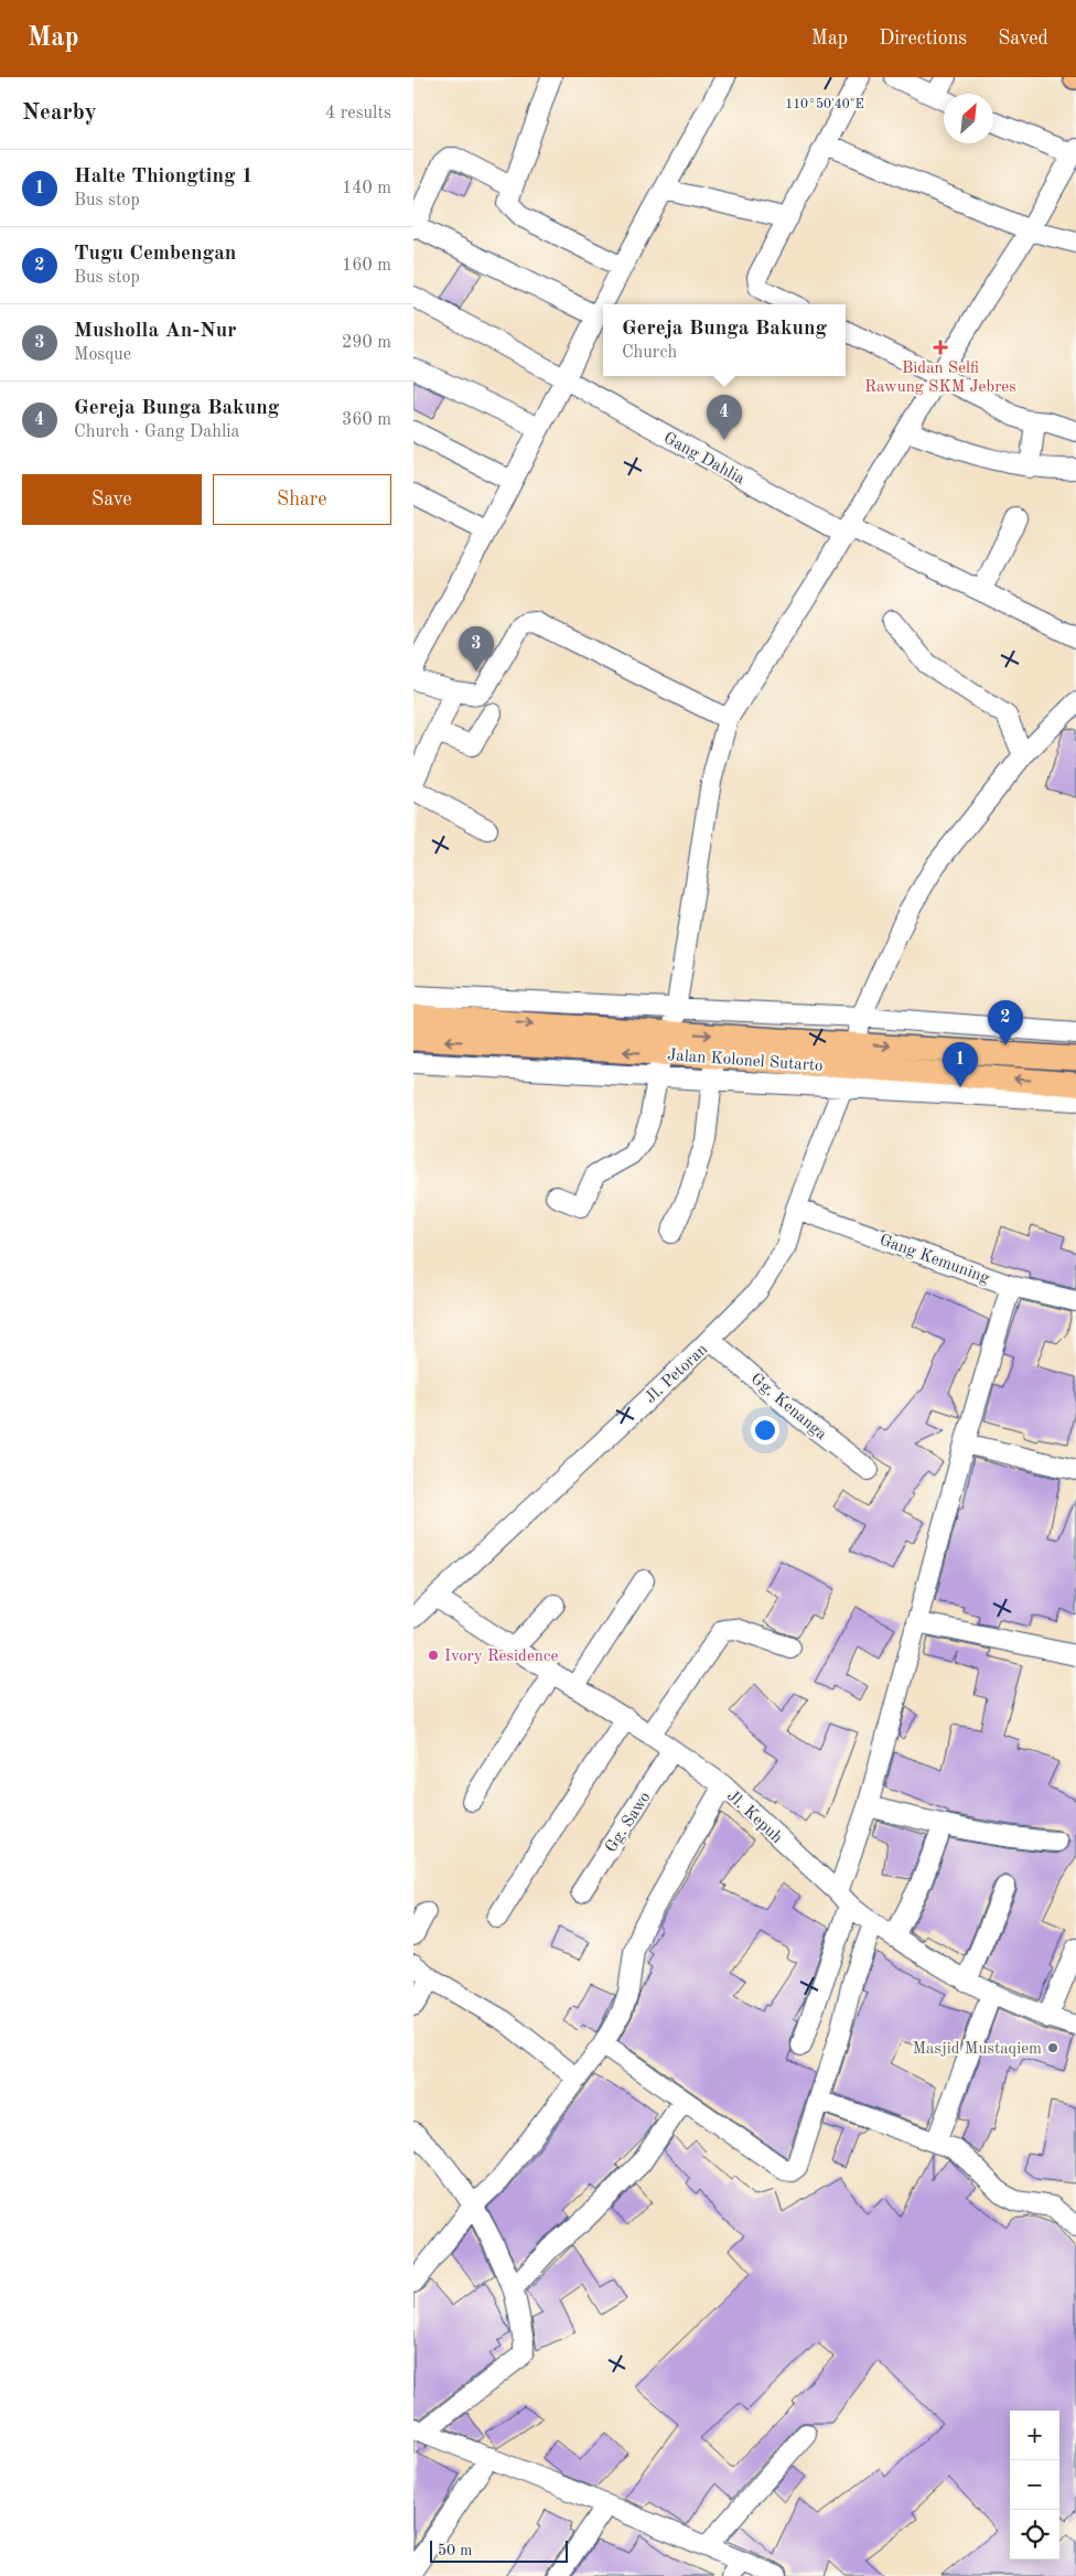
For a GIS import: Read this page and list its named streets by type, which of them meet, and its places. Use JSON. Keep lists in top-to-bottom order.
{
  "streets": {
    "main road": ["Jalan Kolonel Sutarto"],
    "street": [
      "Gang Dahlia",
      "Gang Kemuning",
      "Jl. Petoran",
      "Gg. Kenanga",
      "Jl. Kepuh",
      "Gg. Sawo"
    ]
  },
  "crossings": [
    ["Jalan Kolonel Sutarto", "Jl. Petoran"],
    ["Gang Kemuning", "Jl. Petoran"],
    ["Jl. Petoran", "Gg. Kenanga"],
    ["Jl. Petoran", "Jl. Kepuh"],
    ["Jl. Kepuh", "Gg. Sawo"]
  ],
  "places": {
    "health": ["Bidan Selfi Rawung SKM Jebres"],
    "other": ["Ivory Residence", "Masjid Mustaqiem"]
  },
  "scale_bar": "50 m",
  "north": "top right",
  "page": {
    "header": "Map",
    "nav": ["Map", "Directions", "Saved"],
    "heading": ["Nearby", "4 results"],
    "list": [
      {
        "mark": "1",
        "name": "Halte Thiongting 1",
        "note": "Bus stop",
        "value": "140 m"
      },
      {
        "mark": "2",
        "name": "Tugu Cembengan",
        "note": "Bus stop",
        "value": "160 m"
      },
      {
        "mark": "3",
        "name": "Musholla An-Nur",
        "note": "Mosque",
        "value": "290 m"
      },
      {
        "mark": "4",
        "name": "Gereja Bunga Bakung",
        "note": "Church · Gang Dahlia",
        "value": "360 m"
      }
    ],
    "popup": ["Gereja Bunga Bakung", "Church"],
    "pins": [
      "4",
      "3",
      "2",
      "1"
    ],
    "buttons": ["Save", "Share"],
    "map_buttons": ["+", "−"],
    "scale": "50 m"
  },
  "coordinates": ["110°50'40\"E"]
}
